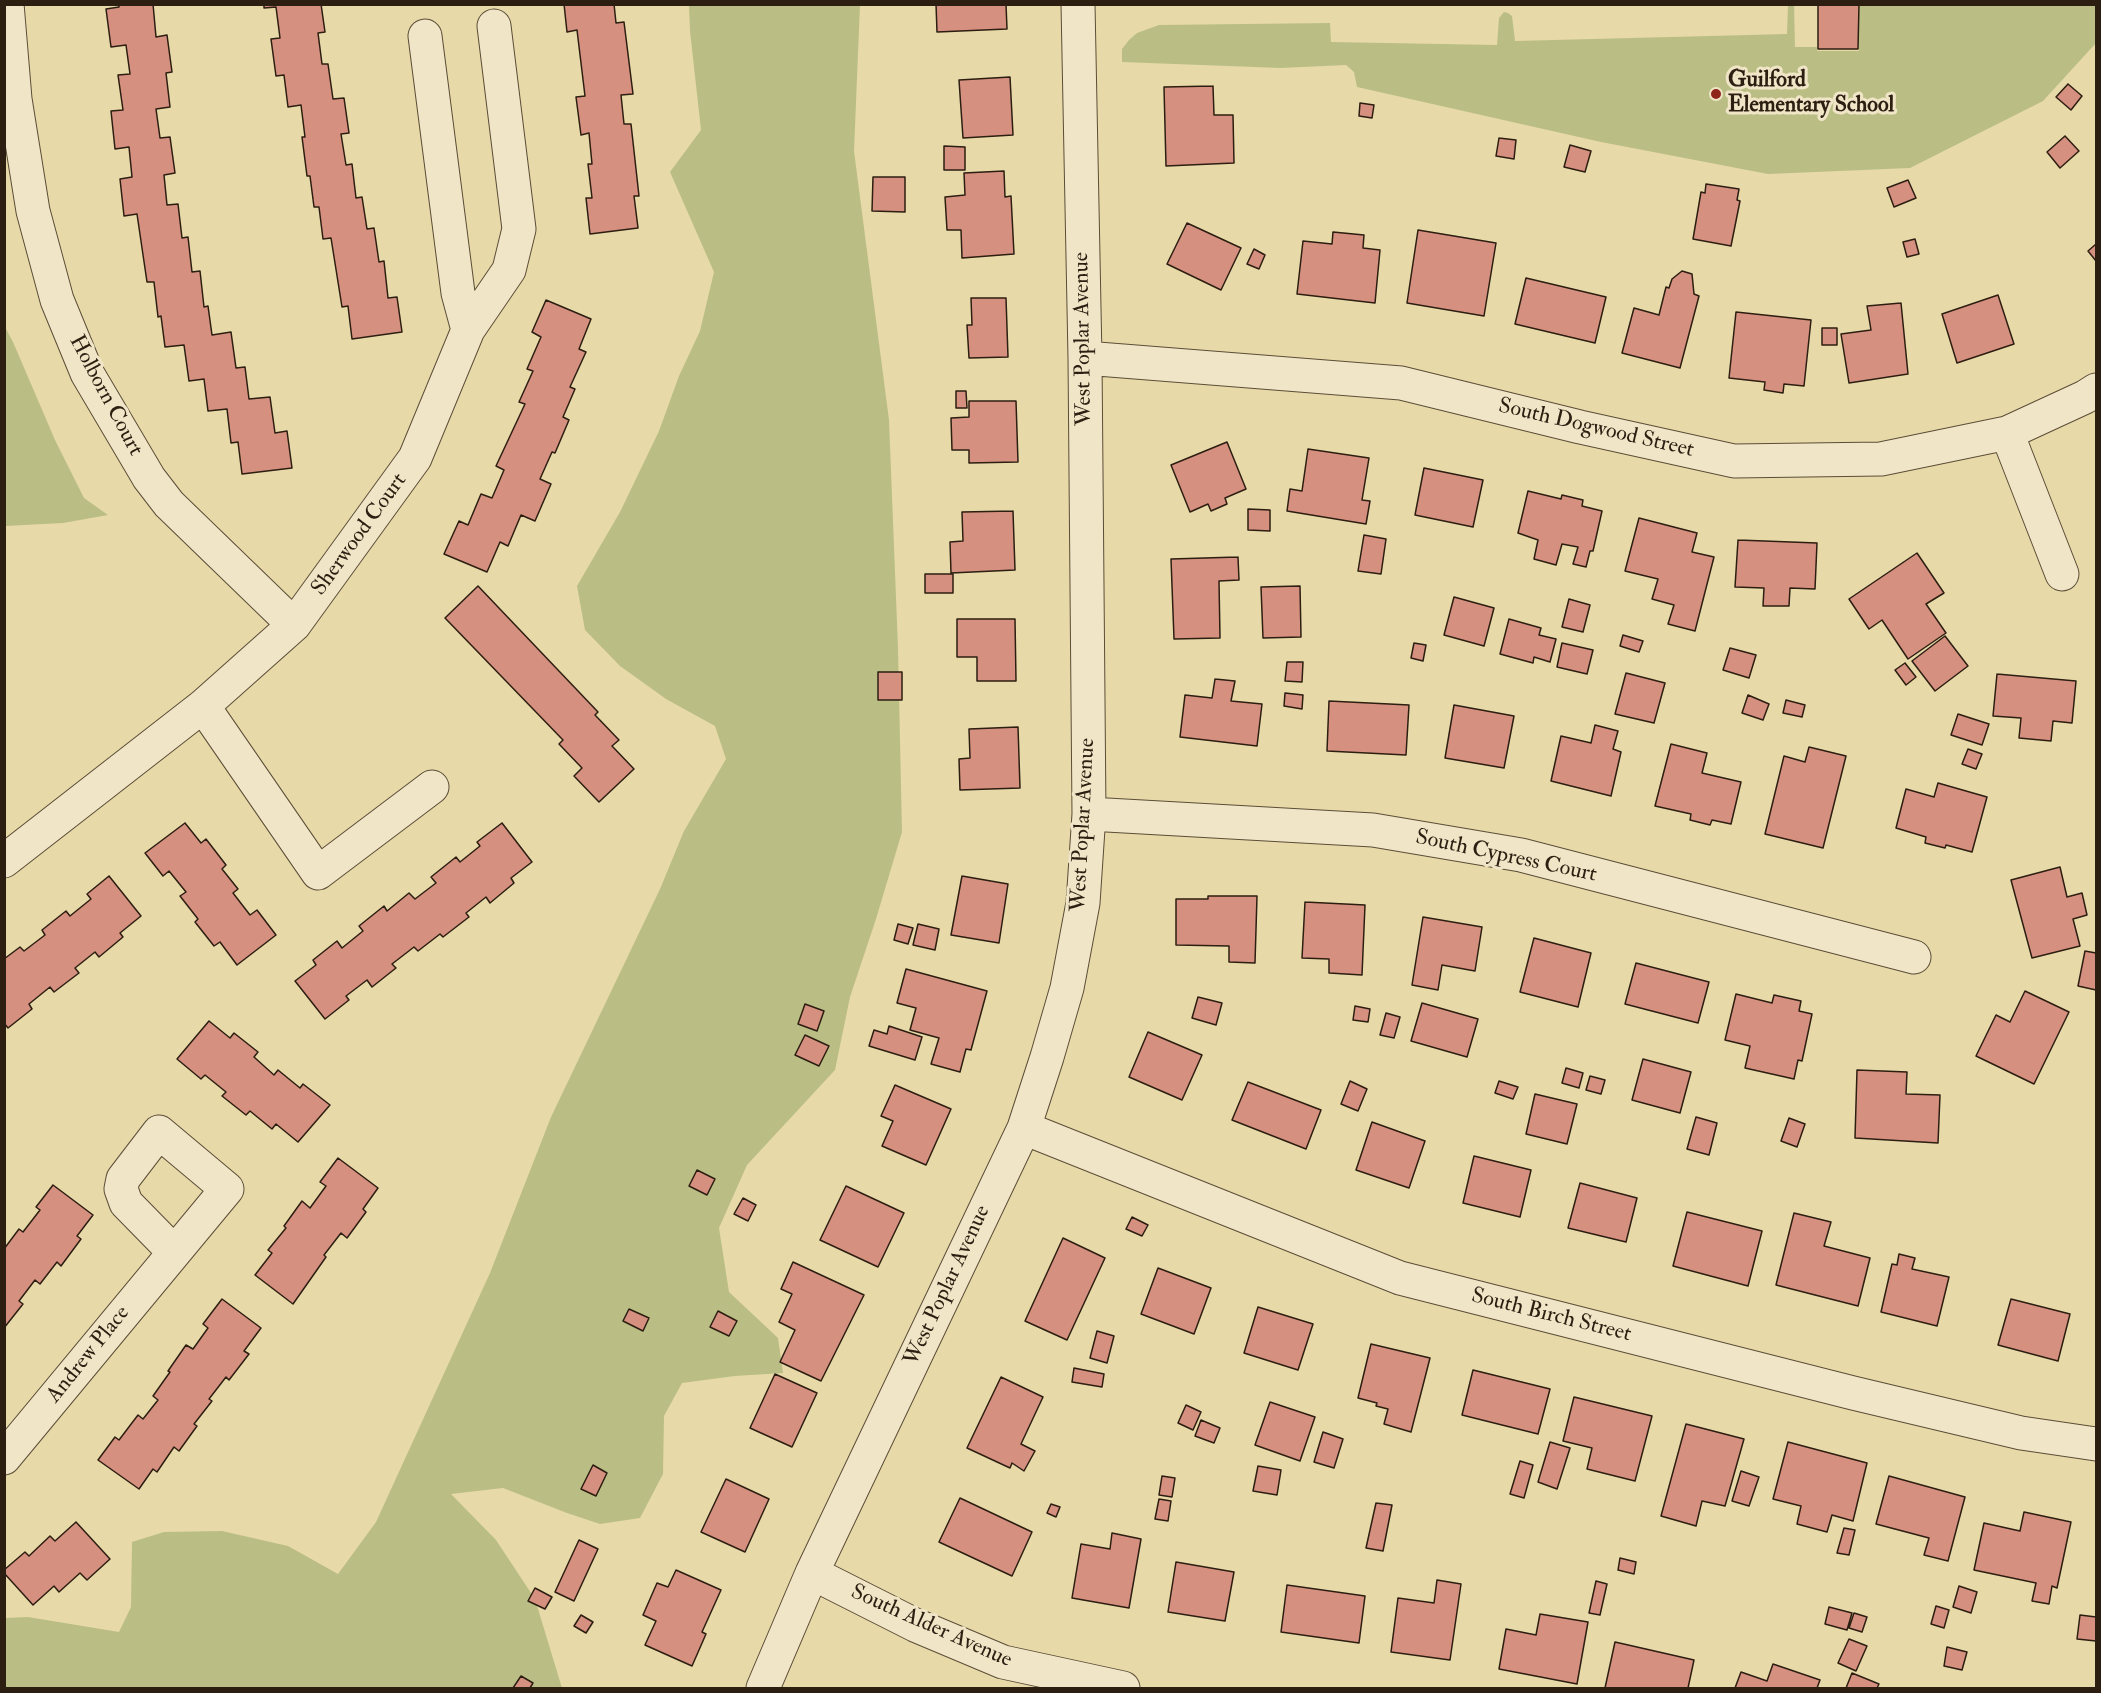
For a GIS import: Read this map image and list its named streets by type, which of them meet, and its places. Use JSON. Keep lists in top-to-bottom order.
{
  "streets": {
    "street": [
      "West Poplar Avenue",
      "Holborn Court",
      "South Dogwood Street",
      "Sherwood Court",
      "South Cypress Court",
      "South Birch Street",
      "Andrew Place",
      "South Alder Avenue"
    ]
  },
  "crossings": [
    ["West Poplar Avenue", "South Dogwood Street"],
    ["West Poplar Avenue", "South Cypress Court"],
    ["West Poplar Avenue", "South Birch Street"],
    ["West Poplar Avenue", "South Alder Avenue"],
    ["Holborn Court", "Sherwood Court"]
  ],
  "places": ["Guilford Elementary School"]
}
